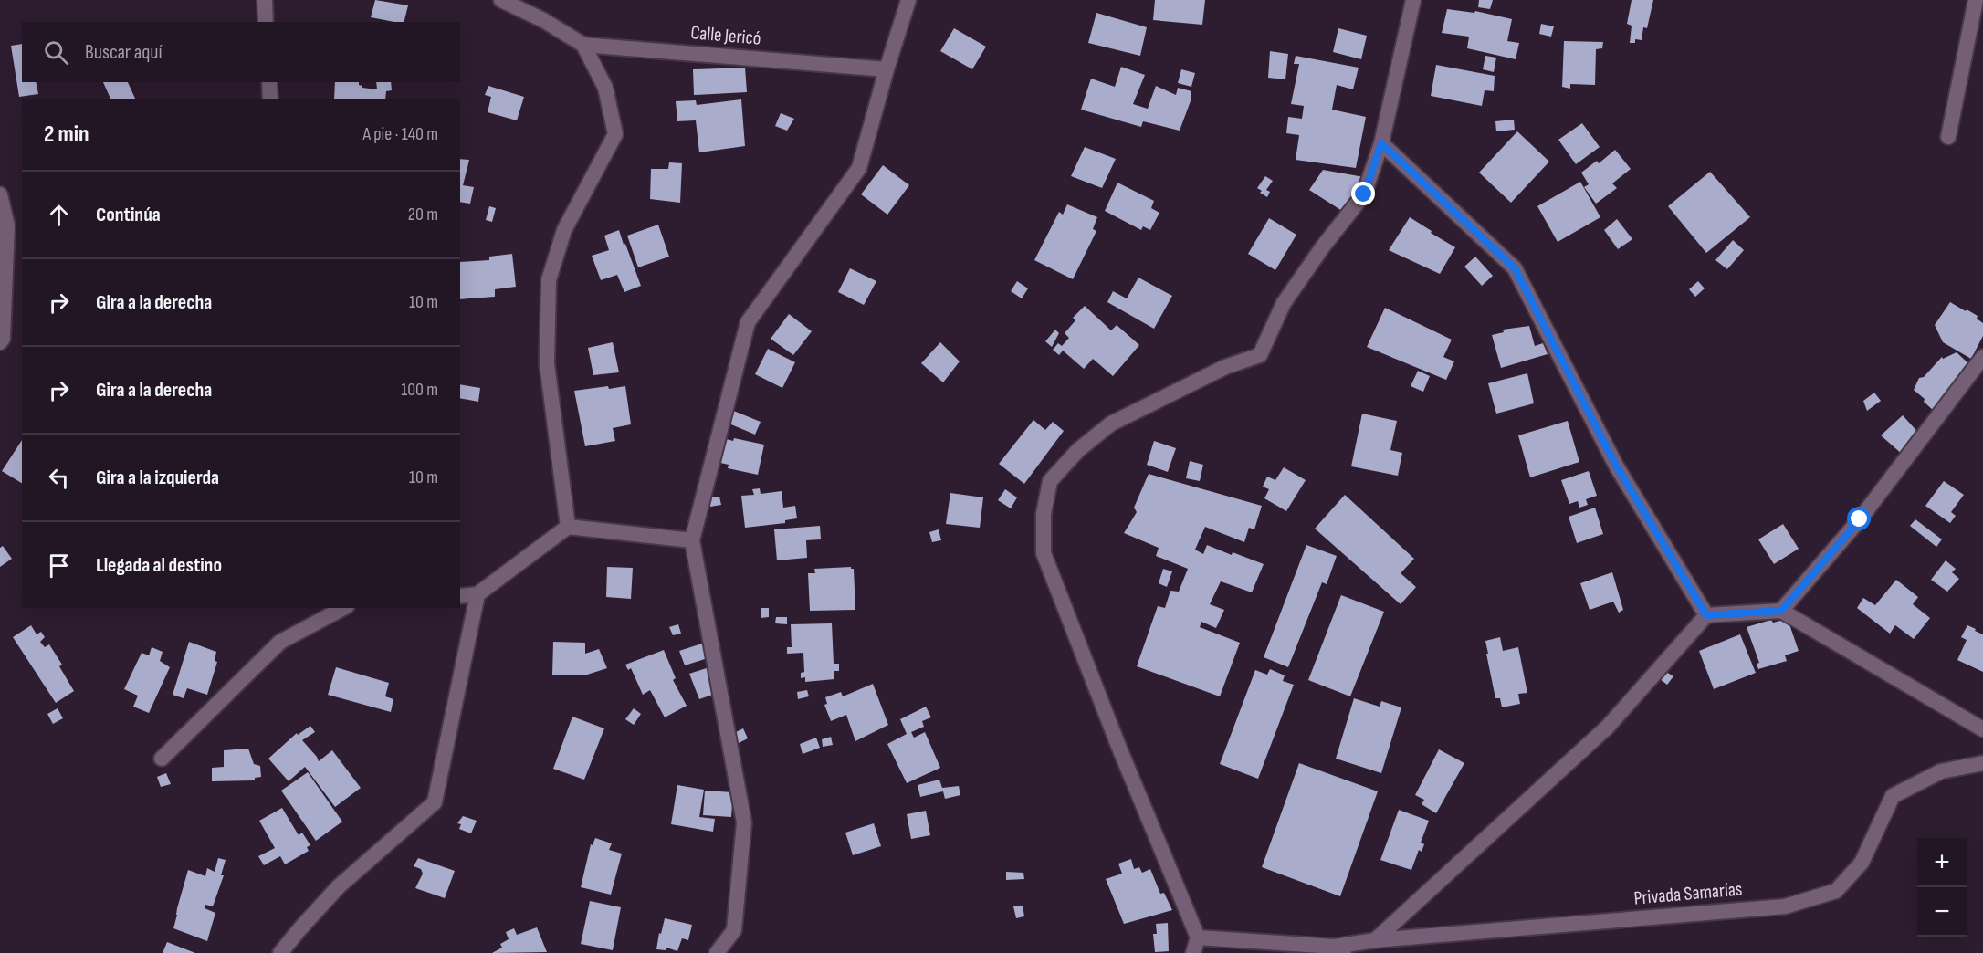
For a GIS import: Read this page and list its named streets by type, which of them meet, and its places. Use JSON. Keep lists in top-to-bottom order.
{
  "streets": {
    "street": ["Calle Jericó", "Privada Samarías"]
  },
  "page": {
    "search": "Buscar aquí",
    "heading": ["2 min", "A pie · 140 m"],
    "list": [
      ["Continúa", "20 m"],
      ["Gira a la derecha", "10 m"],
      ["Gira a la derecha", "100 m"],
      ["Gira a la izquierda", "10 m"],
      "Llegada al destino"
    ],
    "map_buttons": ["+", "−"]
  }
}
